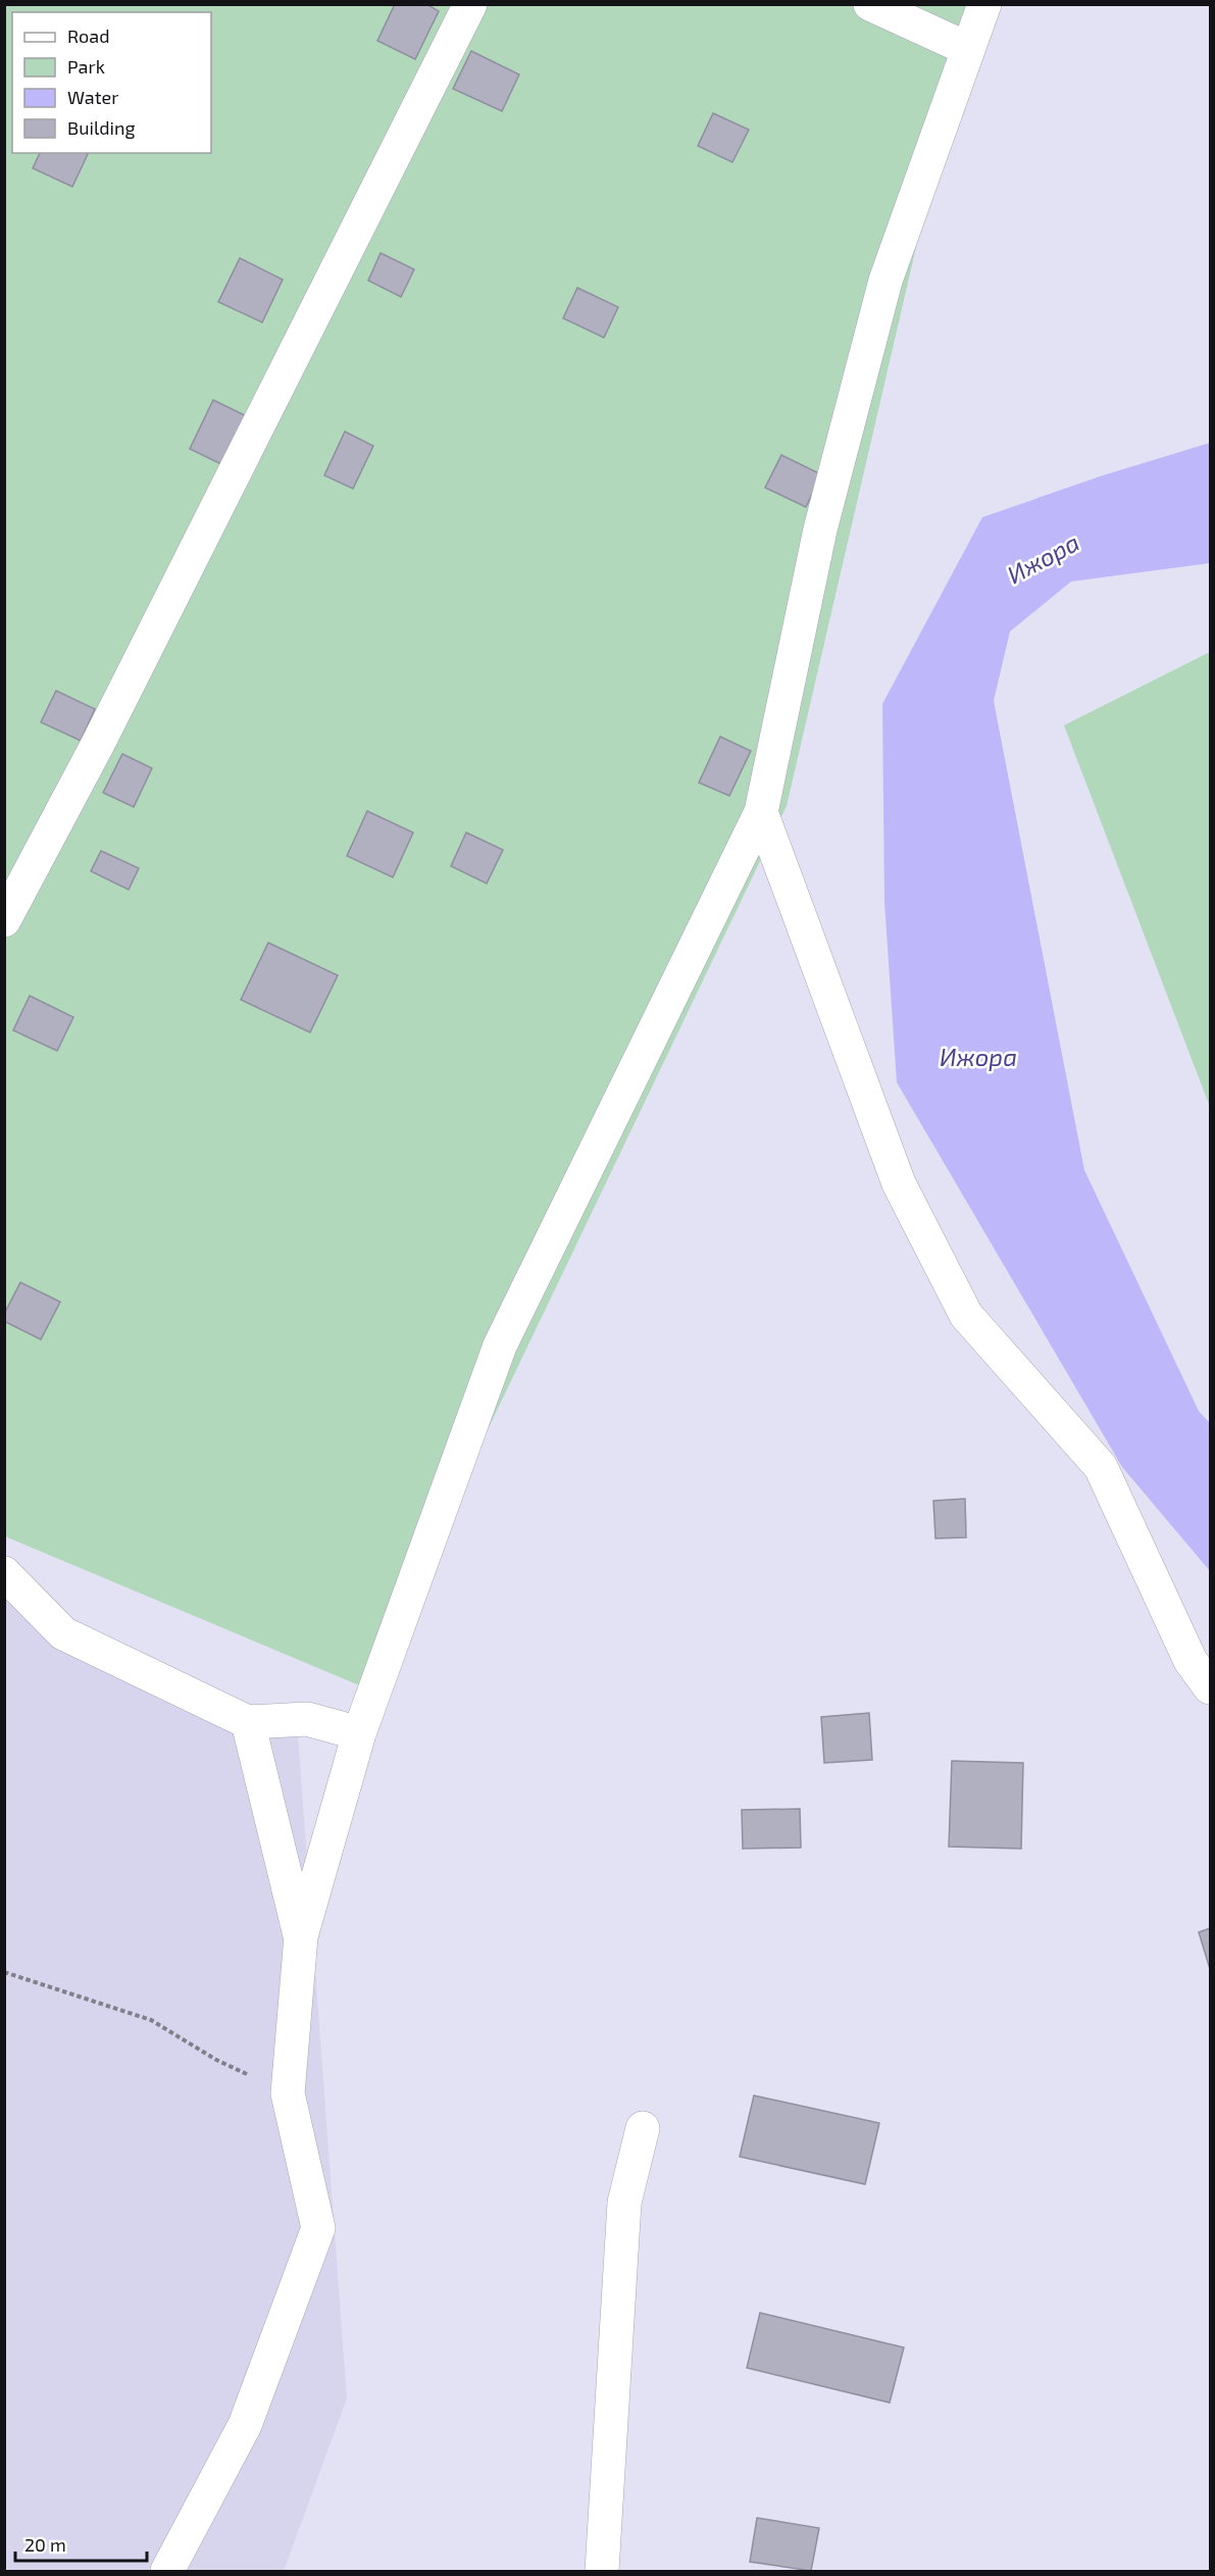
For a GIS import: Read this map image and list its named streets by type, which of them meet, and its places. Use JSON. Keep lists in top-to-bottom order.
{
  "water": ["Ижора"],
  "legend": [
    "Road",
    "Park",
    "Water",
    "Building"
  ],
  "scale_bar": "20 m"
}
